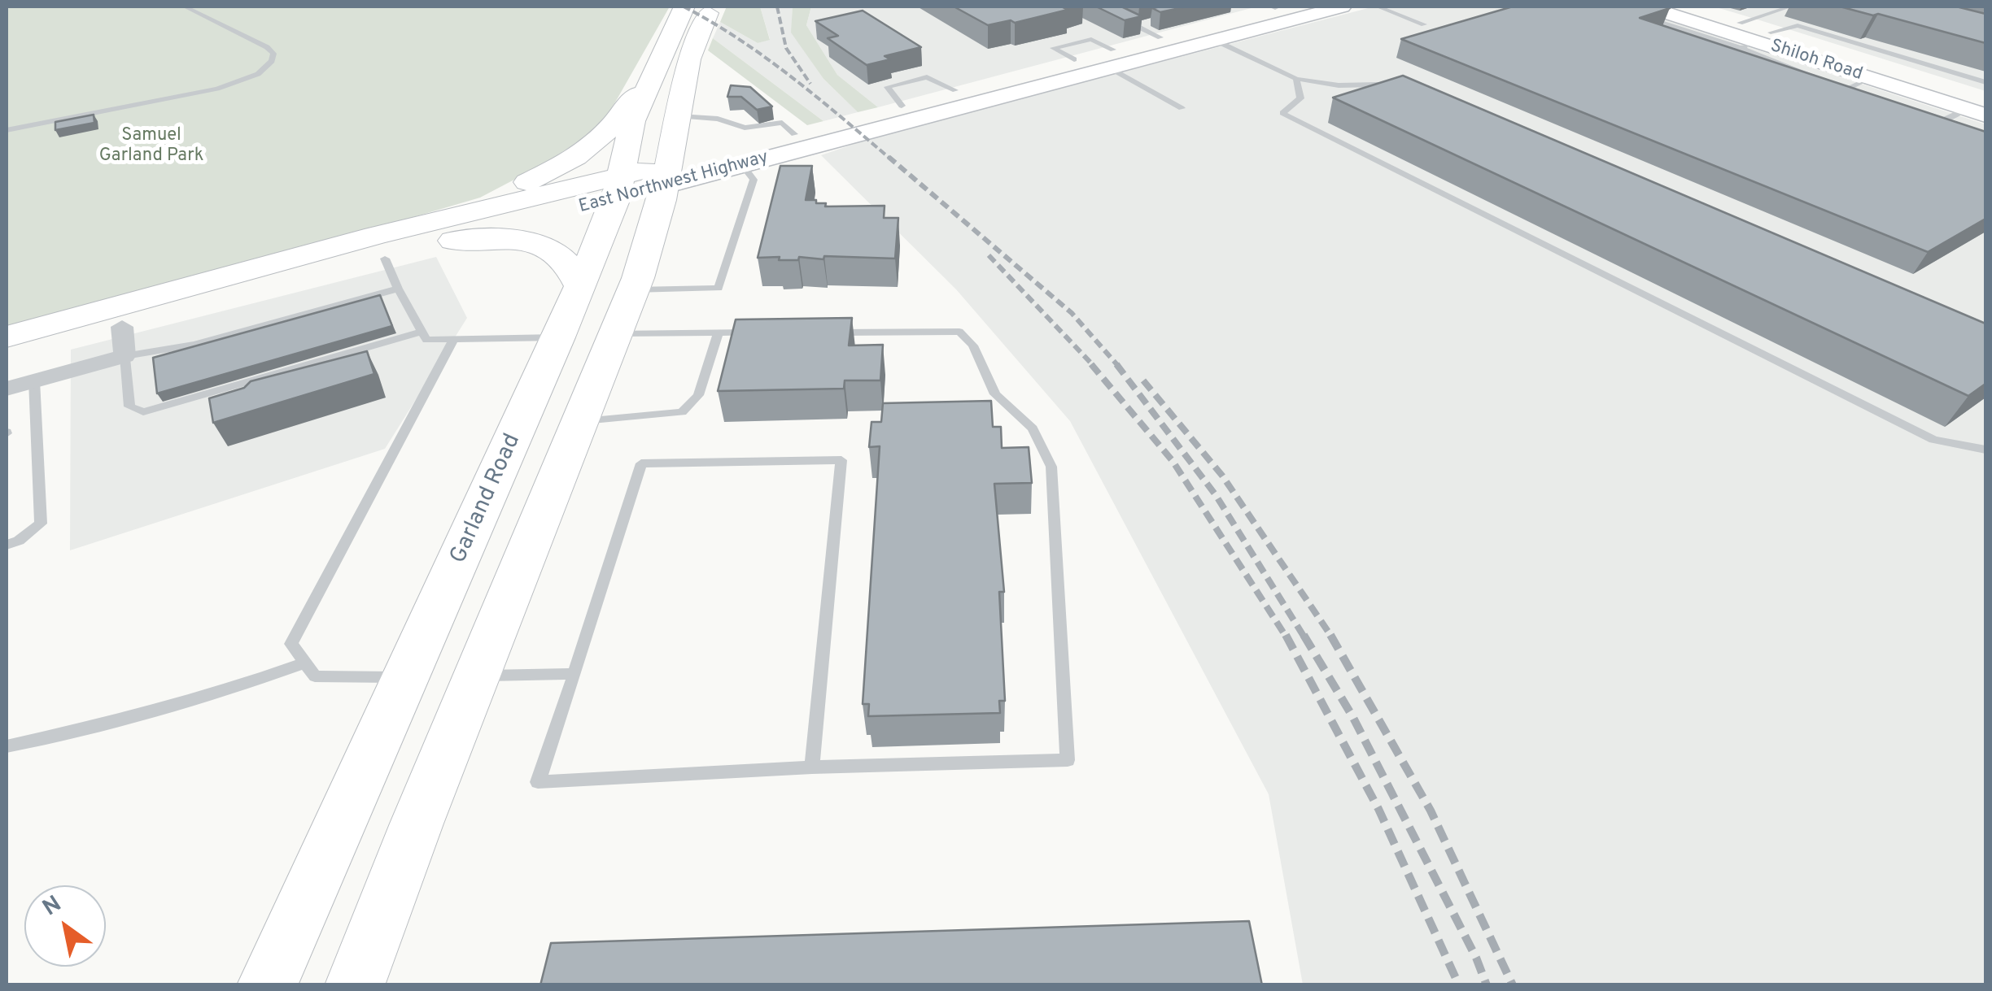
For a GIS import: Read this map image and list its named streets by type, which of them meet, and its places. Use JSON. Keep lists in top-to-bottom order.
{
  "streets": {
    "main road": ["Shiloh Road", "East Northwest Highway", "Garland Road"]
  },
  "crossings": [
    ["East Northwest Highway", "Garland Road"]
  ],
  "parks": ["Samuel Garland Park"],
  "north": "top left"
}
